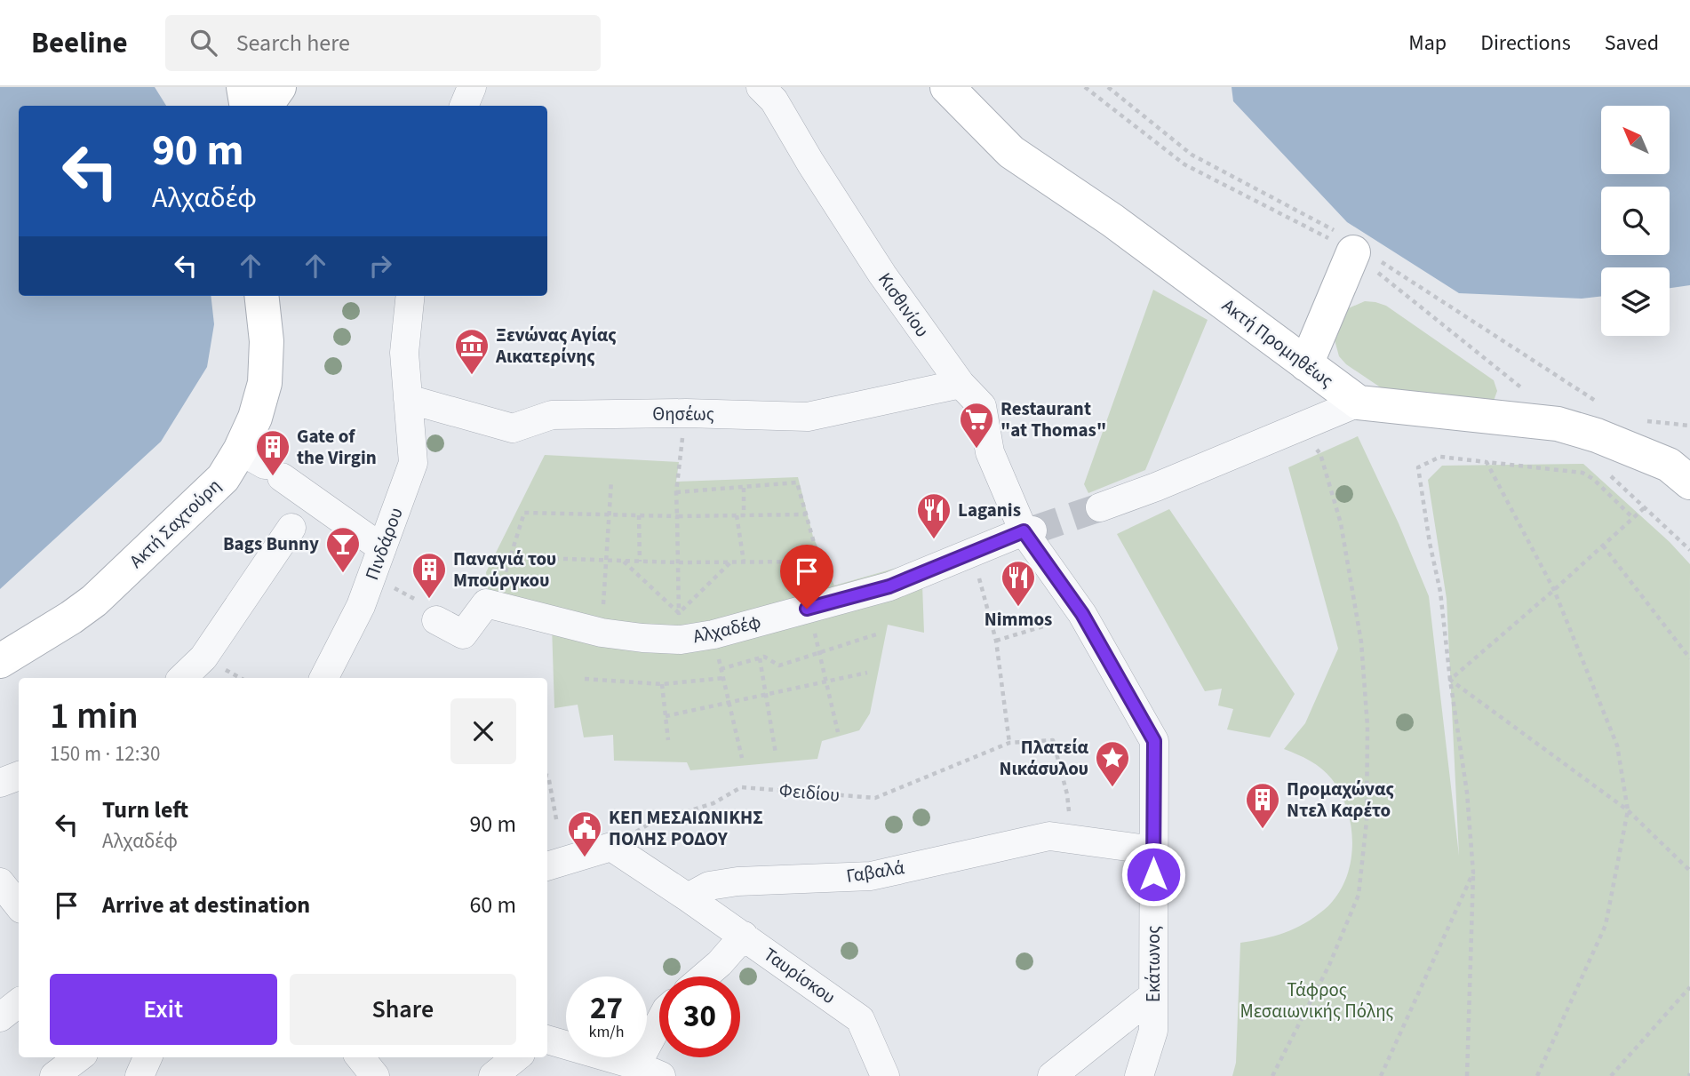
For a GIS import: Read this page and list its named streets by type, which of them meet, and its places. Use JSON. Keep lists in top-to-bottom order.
{
  "streets": {
    "main road": ["Ακτή Προμηθέως", "Ακτή Σαχτούρη"],
    "street": [
      "Κισθινίου",
      "Θησέως",
      "Πινδάρου",
      "Αλχαδέφ",
      "Γαβαλά",
      "Εκάτωνος",
      "Ταυρίσκου"
    ],
    "path": ["Φειδίου"]
  },
  "crossings": [
    ["Κισθινίου", "Θησέως"],
    ["Κισθινίου", "Αλχαδέφ"],
    ["Κισθινίου", "Εκάτωνος"],
    ["Θησέως", "Πινδάρου"],
    ["Φειδίου", "Γαβαλά"],
    ["Γαβαλά", "Εκάτωνος"],
    ["Γαβαλά", "Ταυρίσκου"]
  ],
  "parks": ["Τάφρος Μεσαιωνικής Πόλης"],
  "places": {
    "museum": ["Ξενώνας Αγίας Αικατερίνης"],
    "supermarket": ["Restaurant \"at Thomas\""],
    "building": ["Gate of the Virgin", "Παναγιά του Μπούργκου", "Προμαχώνας Ντελ Καρέτο"],
    "restaurant": ["Laganis", "Nimmos"],
    "bar": ["Bags Bunny"],
    "place": ["Πλατεία Νικάσυλου"],
    "public building": ["ΚΕΠ ΜΕΣΑΙΩΝΙΚΗΣ ΠΟΛΗΣ ΡΟΔΟΥ"]
  },
  "north": "top left",
  "page": {
    "header": "Beeline",
    "search": "Search here",
    "nav": ["Map", "Directions", "Saved"],
    "turn": ["90 m", "Αλχαδέφ"],
    "heading": ["1 min", "150 m · 12:30"],
    "list": [
      {
        "name": "Turn left",
        "note": "Αλχαδέφ",
        "value": "90 m"
      },
      {
        "name": "Arrive at destination",
        "value": "60 m"
      }
    ],
    "buttons": ["Exit", "Share"],
    "speed": "27 km/h",
    "limit": "30"
  }
}
